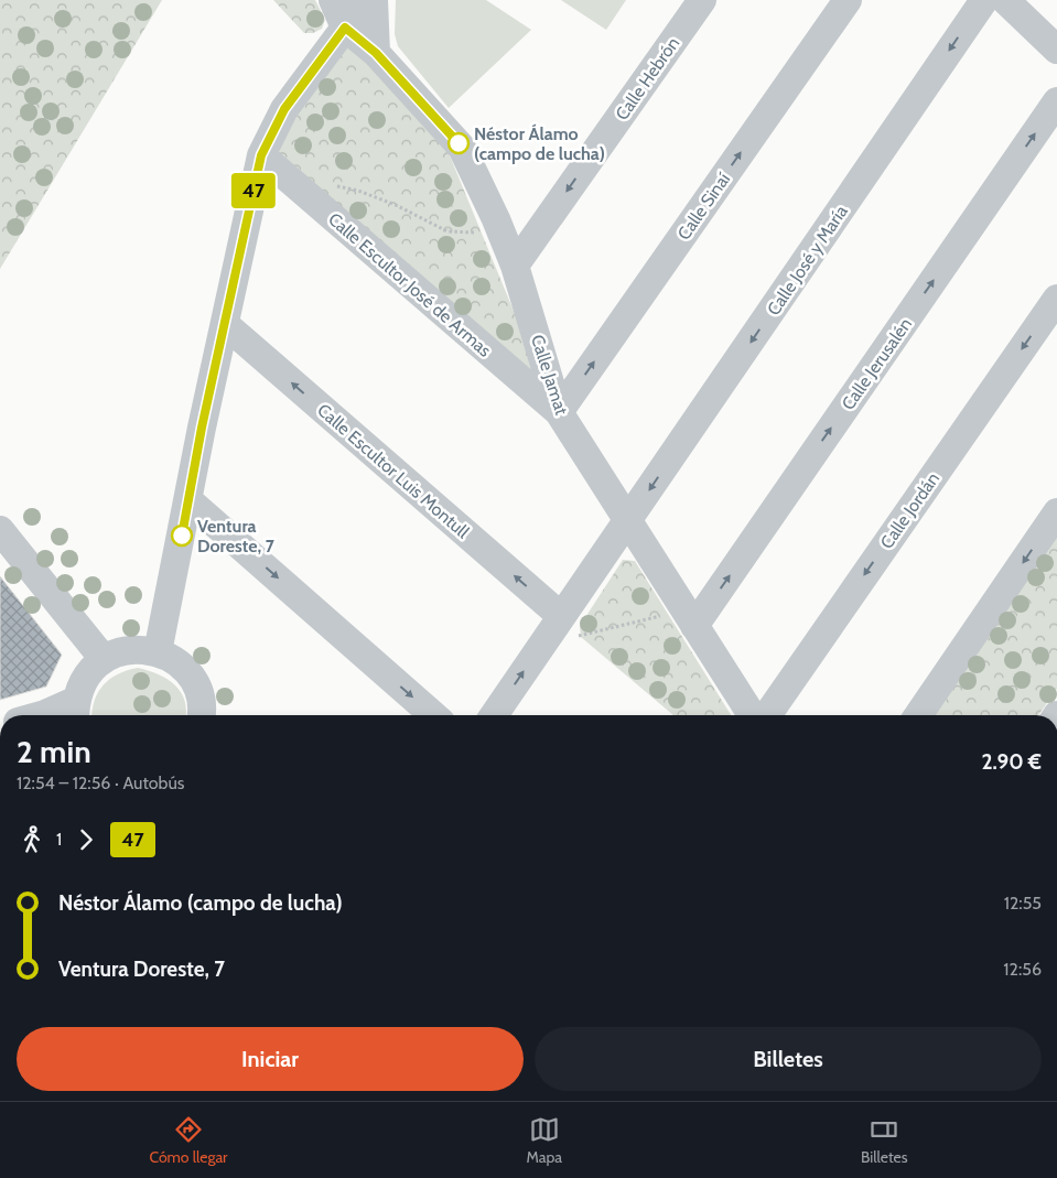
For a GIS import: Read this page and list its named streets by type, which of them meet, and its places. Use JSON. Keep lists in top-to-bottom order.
{
  "streets": {
    "street": [
      "Calle Hebrón",
      "Calle Sinaí",
      "Calle José y María",
      "Calle Escultor José de Armas",
      "Calle Jerusalén",
      "Calle Jamat",
      "Calle Escultor Luis Montull",
      "Calle Jordán"
    ]
  },
  "crossings": [
    ["Calle Hebrón", "Calle Jamat"],
    ["Calle Sinaí", "Calle Escultor José de Armas"],
    ["Calle Sinaí", "Calle Jamat"],
    ["Calle José y María", "Calle Jamat"],
    ["Calle José y María", "Calle Escultor Luis Montull"],
    ["Calle Escultor José de Armas", "Calle Jamat"],
    ["Calle Jerusalén", "Calle Jamat"]
  ],
  "one_way": ["Calle Hebrón", "Calle Sinaí"],
  "places": ["Néstor Álamo (campo de lucha)", "Ventura Doreste, 7"],
  "lines": ["bus line 47"],
  "page": {
    "on_map": "47",
    "heading": ["2 min", "12:54 – 12:56 · Autobús", "2.90 €"],
    "legs": ["1", "47"],
    "list": [
      {
        "name": "Néstor Álamo (campo de lucha)",
        "value": "12:55"
      },
      {
        "name": "Ventura Doreste, 7",
        "value": "12:56"
      }
    ],
    "buttons": ["Iniciar", "Billetes"],
    "tabs": ["Cómo llegar", "Mapa", "Billetes"]
  }
}
